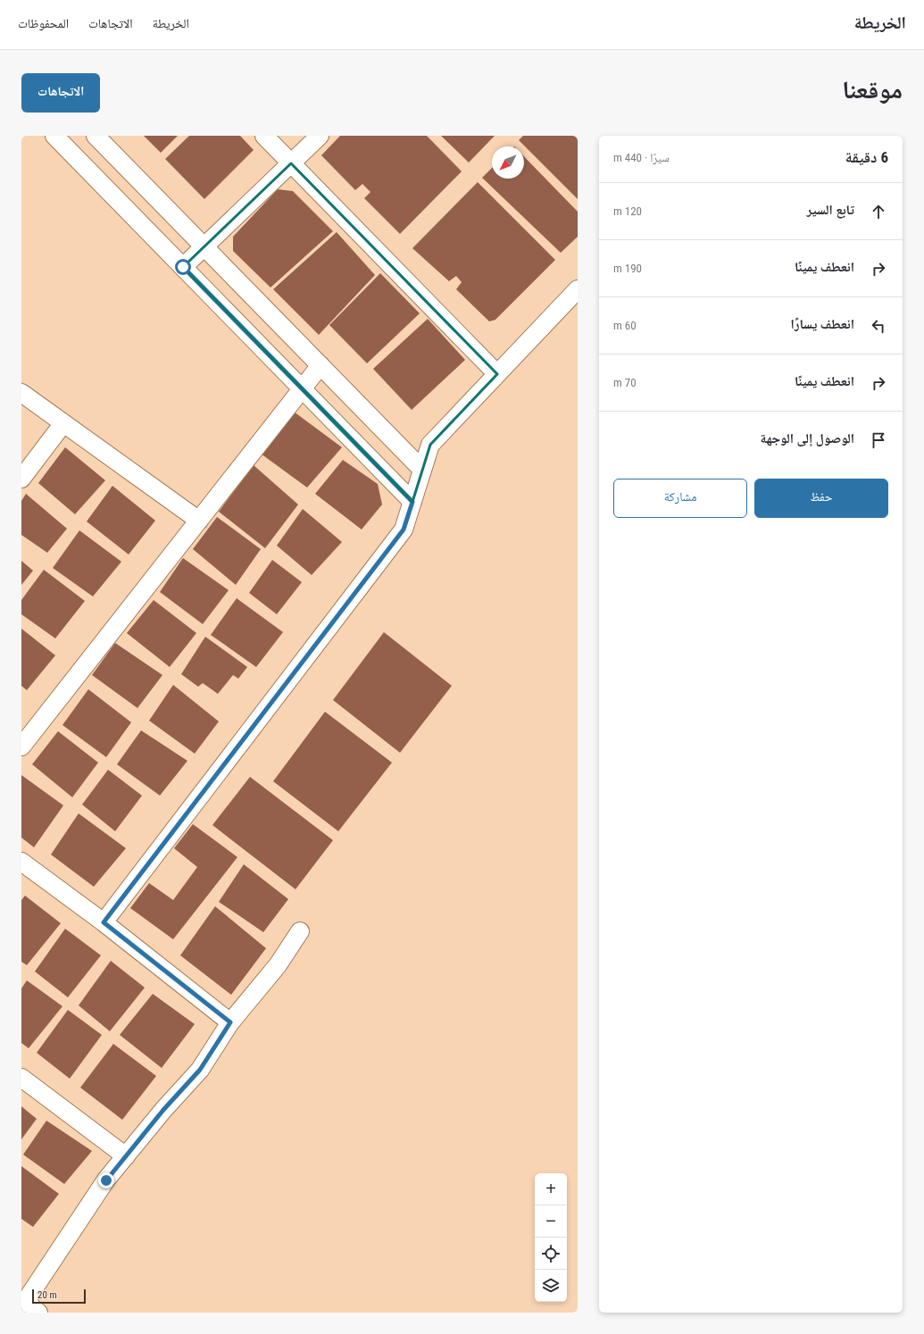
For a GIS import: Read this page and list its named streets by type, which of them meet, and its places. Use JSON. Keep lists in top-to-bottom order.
{
  "scale_bar": "20 m",
  "north": "bottom left",
  "page": {
    "header": "الخريطة",
    "nav": ["الخريطة", "الاتجاهات", "المحفوظات"],
    "title": "موقعنا",
    "buttons": [
      "الاتجاهات",
      ["حفظ", "مشاركة"]
    ],
    "heading": ["6 دقيقة", "سيرًا · 440 m"],
    "list": [
      ["تابع السير", "120 m"],
      ["انعطف يمينًا", "190 m"],
      ["انعطف يسارًا", "60 m"],
      ["انعطف يمينًا", "70 m"],
      "الوصول إلى الوجهة"
    ],
    "map_buttons": ["+", "−"],
    "scale": "20 m"
  }
}
